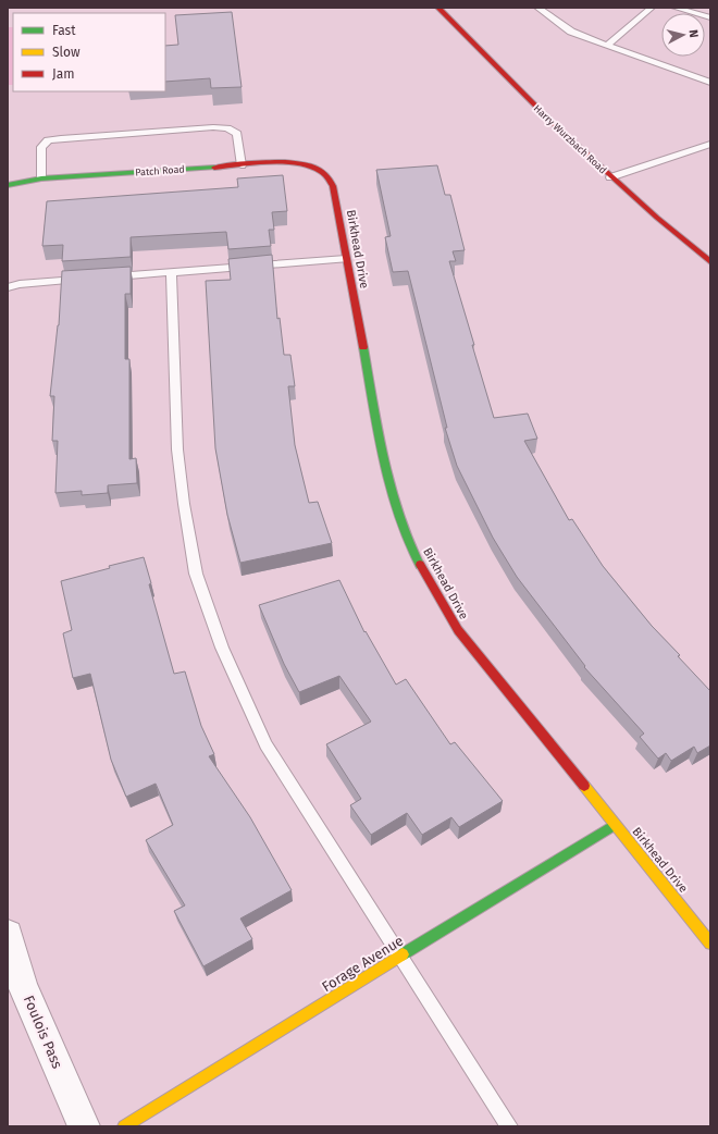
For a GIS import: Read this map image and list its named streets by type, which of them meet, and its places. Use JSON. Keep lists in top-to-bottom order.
{
  "streets": {
    "street": [
      "Harry Wurzbach Road",
      "Patch Road",
      "Birkhead Drive",
      "Forage Avenue",
      "Foulois Pass"
    ]
  },
  "crossings": [
    ["Patch Road", "Birkhead Drive"],
    ["Birkhead Drive", "Forage Avenue"]
  ],
  "legend": ["Fast", "Slow", "Jam"],
  "north": "right"
}
